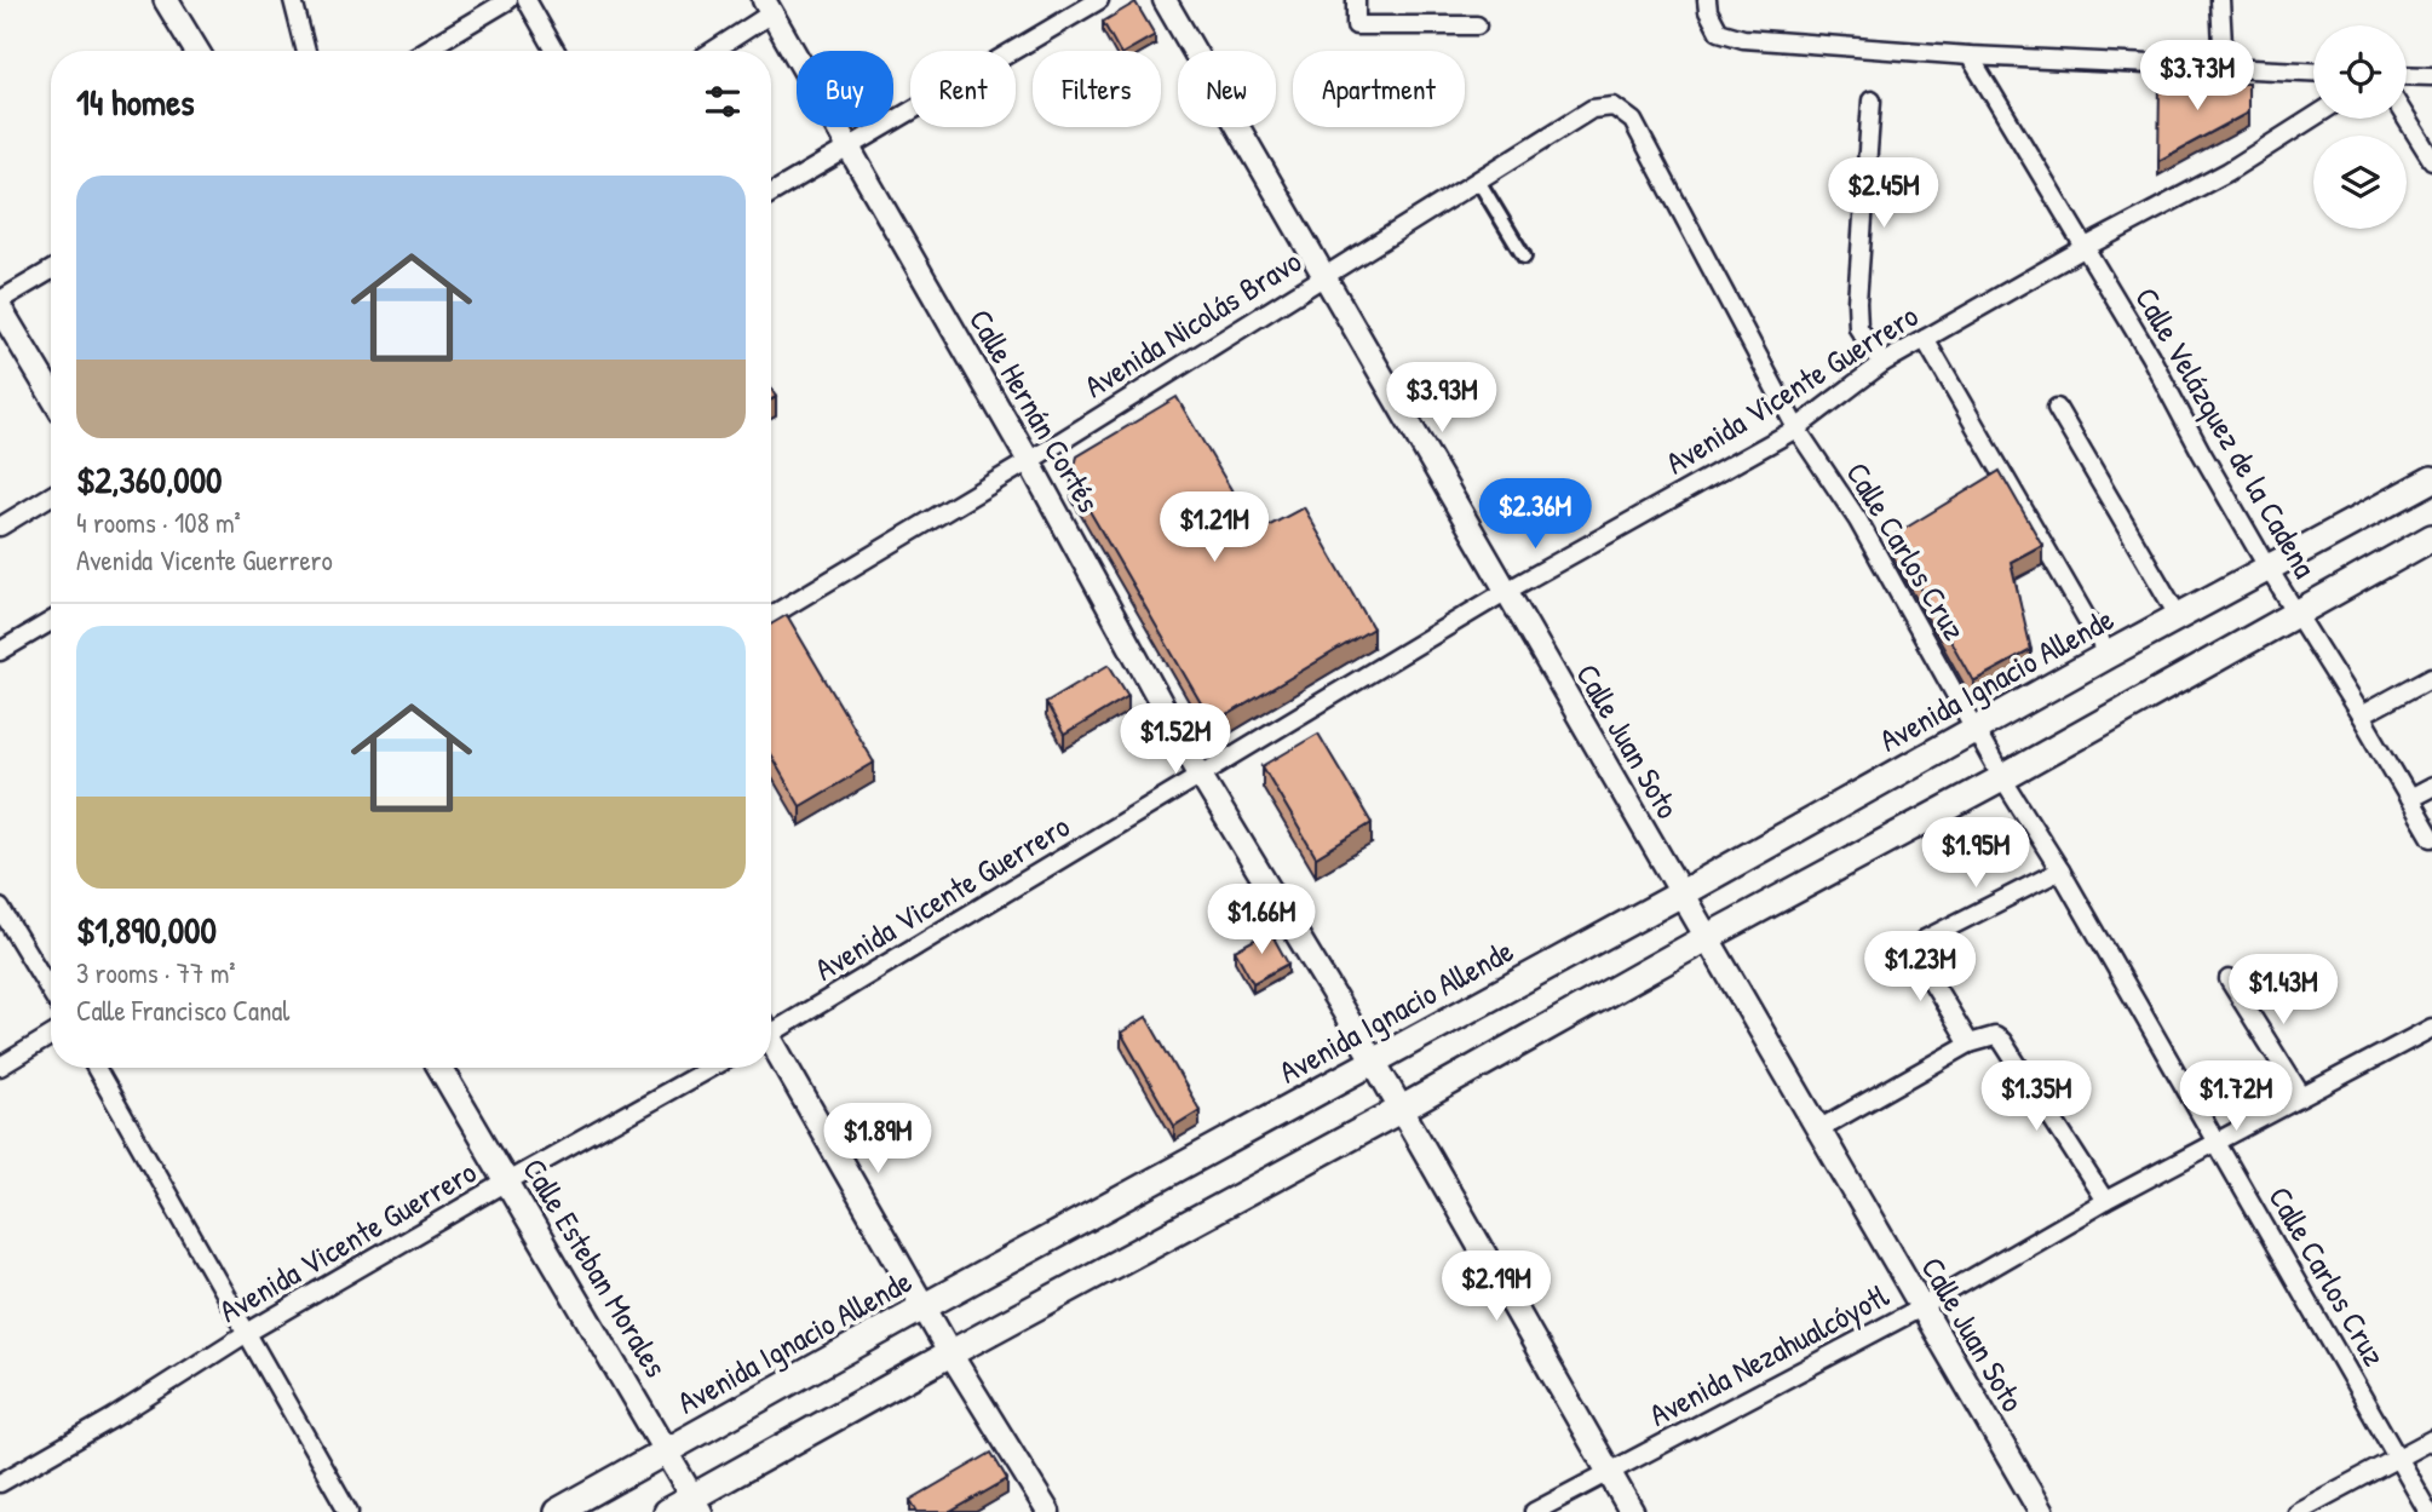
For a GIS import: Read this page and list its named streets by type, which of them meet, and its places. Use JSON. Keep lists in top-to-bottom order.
{
  "streets": {
    "main road": [
      "Calle Hernán Cortés",
      "Avenida Ignacio Allende",
      "Calle Juan Soto",
      "Calle Esteban Morales"
    ],
    "street": [
      "Avenida Nicolás Bravo",
      "Avenida Vicente Guerrero",
      "Calle Velázquez de la Cadena",
      "Calle Carlos Cruz",
      "Avenida Nezahualcóyotl"
    ]
  },
  "crossings": [
    ["Avenida Nicolás Bravo", "Calle Hernán Cortés"],
    ["Avenida Nicolás Bravo", "Calle Carlos Cruz"],
    ["Avenida Nicolás Bravo", "Calle Juan Soto"],
    ["Avenida Vicente Guerrero", "Calle Hernán Cortés"],
    ["Avenida Vicente Guerrero", "Calle Velázquez de la Cadena"],
    ["Avenida Vicente Guerrero", "Calle Carlos Cruz"],
    ["Avenida Vicente Guerrero", "Calle Juan Soto"],
    ["Avenida Vicente Guerrero", "Calle Esteban Morales"],
    ["Calle Hernán Cortés", "Avenida Ignacio Allende"],
    ["Calle Hernán Cortés", "Avenida Nezahualcóyotl"],
    ["Calle Velázquez de la Cadena", "Avenida Ignacio Allende"],
    ["Calle Carlos Cruz", "Avenida Ignacio Allende"],
    ["Calle Carlos Cruz", "Avenida Nezahualcóyotl"],
    ["Avenida Ignacio Allende", "Calle Juan Soto"],
    ["Avenida Ignacio Allende", "Calle Esteban Morales"],
    ["Calle Juan Soto", "Avenida Nezahualcóyotl"]
  ],
  "page": {
    "price": [
      "$3.73M",
      "$2.45M",
      "$3.93M",
      "$2.36M",
      "$1.21M",
      "$1.52M",
      "$1.95M",
      "$1.66M",
      "$1.23M",
      "$1.43M",
      "$1.35M",
      "$1.72M",
      "$1.89M",
      "$2.19M"
    ],
    "chip": [
      "Buy",
      "Rent",
      "Filters",
      "New",
      "Apartment"
    ],
    "heading": "14 homes",
    "list": [
      {
        "name": "$2,360,000",
        "note": "4 rooms · 108 m² · Avenida Vicente Guerrero"
      },
      {
        "name": "$1,890,000",
        "note": "3 rooms · 77 m² · Calle Francisco Canal"
      }
    ]
  }
}
